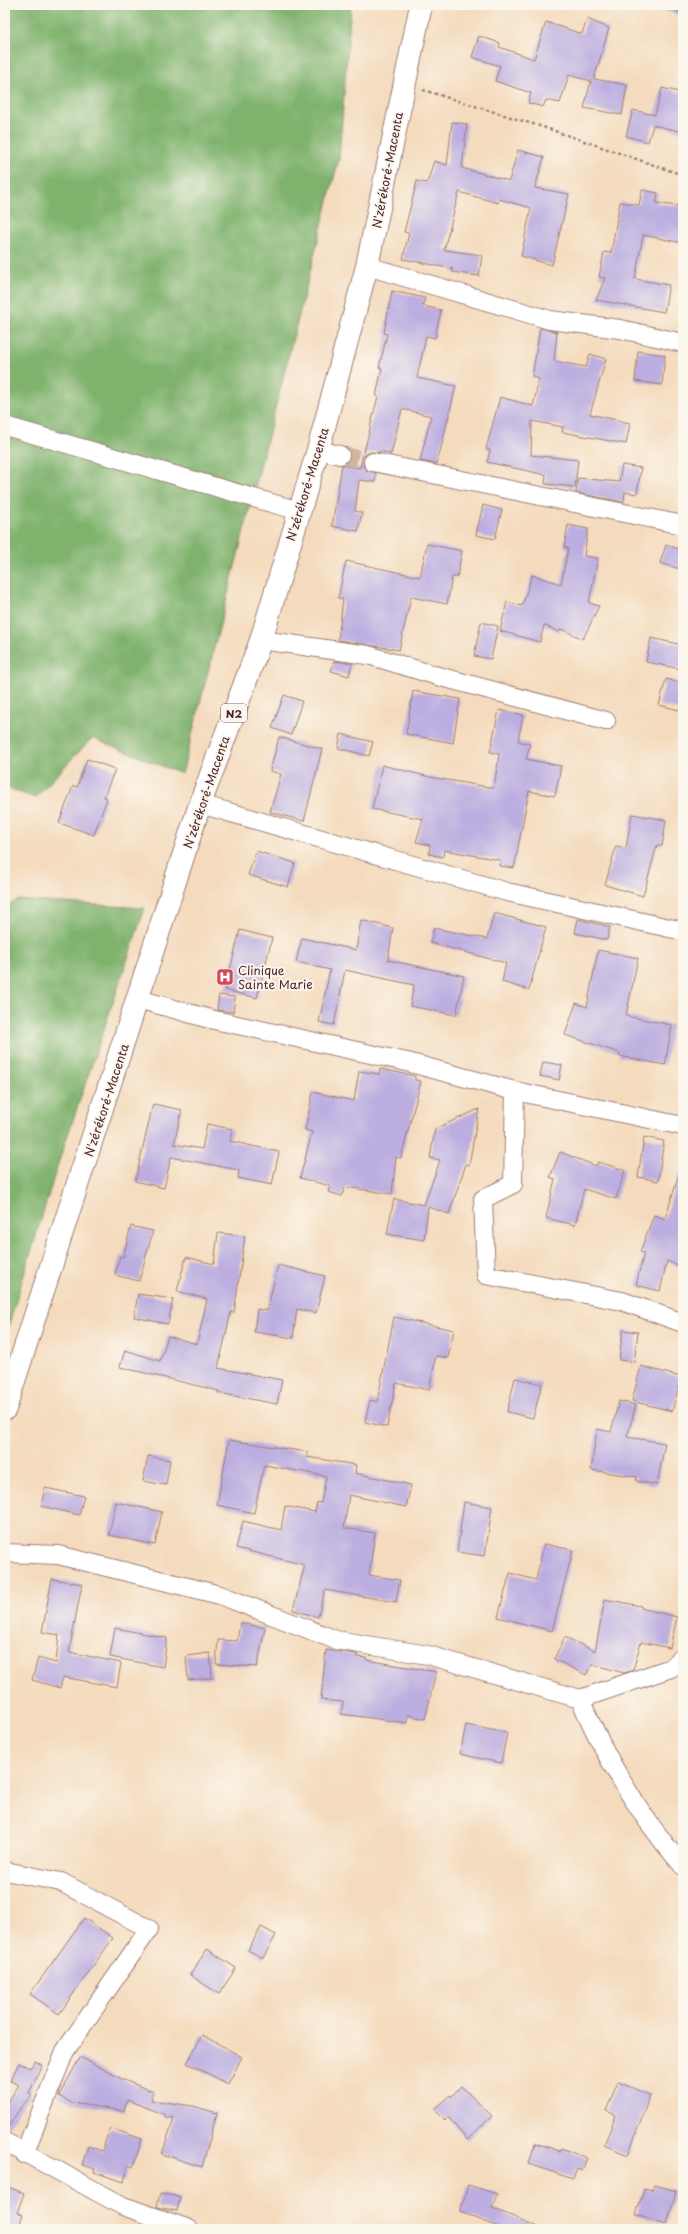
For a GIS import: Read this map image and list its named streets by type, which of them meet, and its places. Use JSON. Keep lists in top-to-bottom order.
{
  "streets": {
    "highway": ["N'zérékoré-Macenta", "N2"]
  },
  "places": {
    "hospital": ["Clinique Sainte Marie"]
  }
}
